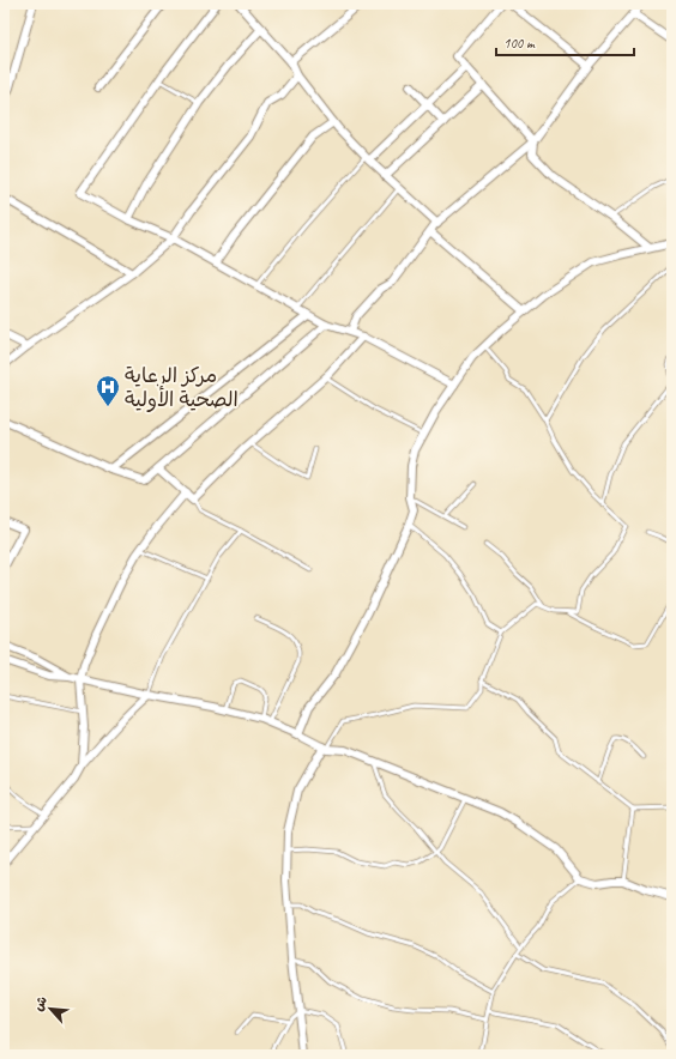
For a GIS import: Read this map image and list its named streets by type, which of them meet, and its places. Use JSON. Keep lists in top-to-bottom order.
{
  "places": {
    "hospital": ["مركز الرعاية الصحية الأولية"]
  },
  "scale_bar": "100 m",
  "north": "top left"
}
